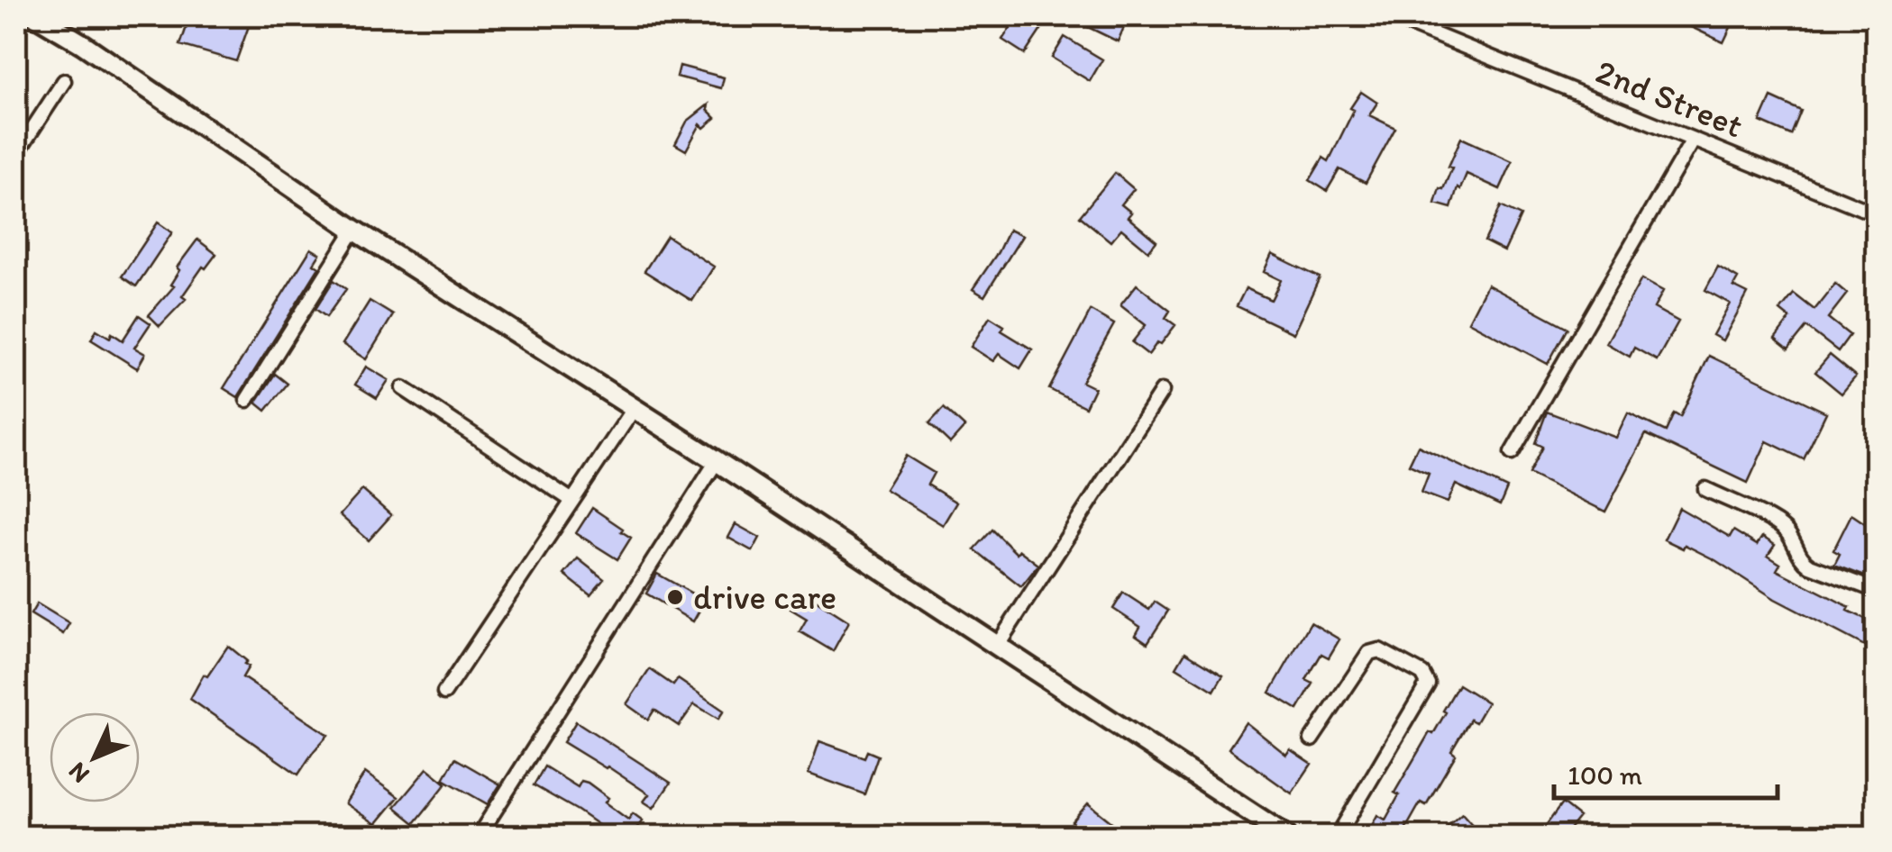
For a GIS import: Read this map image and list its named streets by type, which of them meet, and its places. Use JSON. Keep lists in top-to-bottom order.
{
  "streets": {
    "street": ["2nd Street"]
  },
  "places": ["drive care"],
  "scale_bar": "100 m",
  "north": "bottom left"
}
